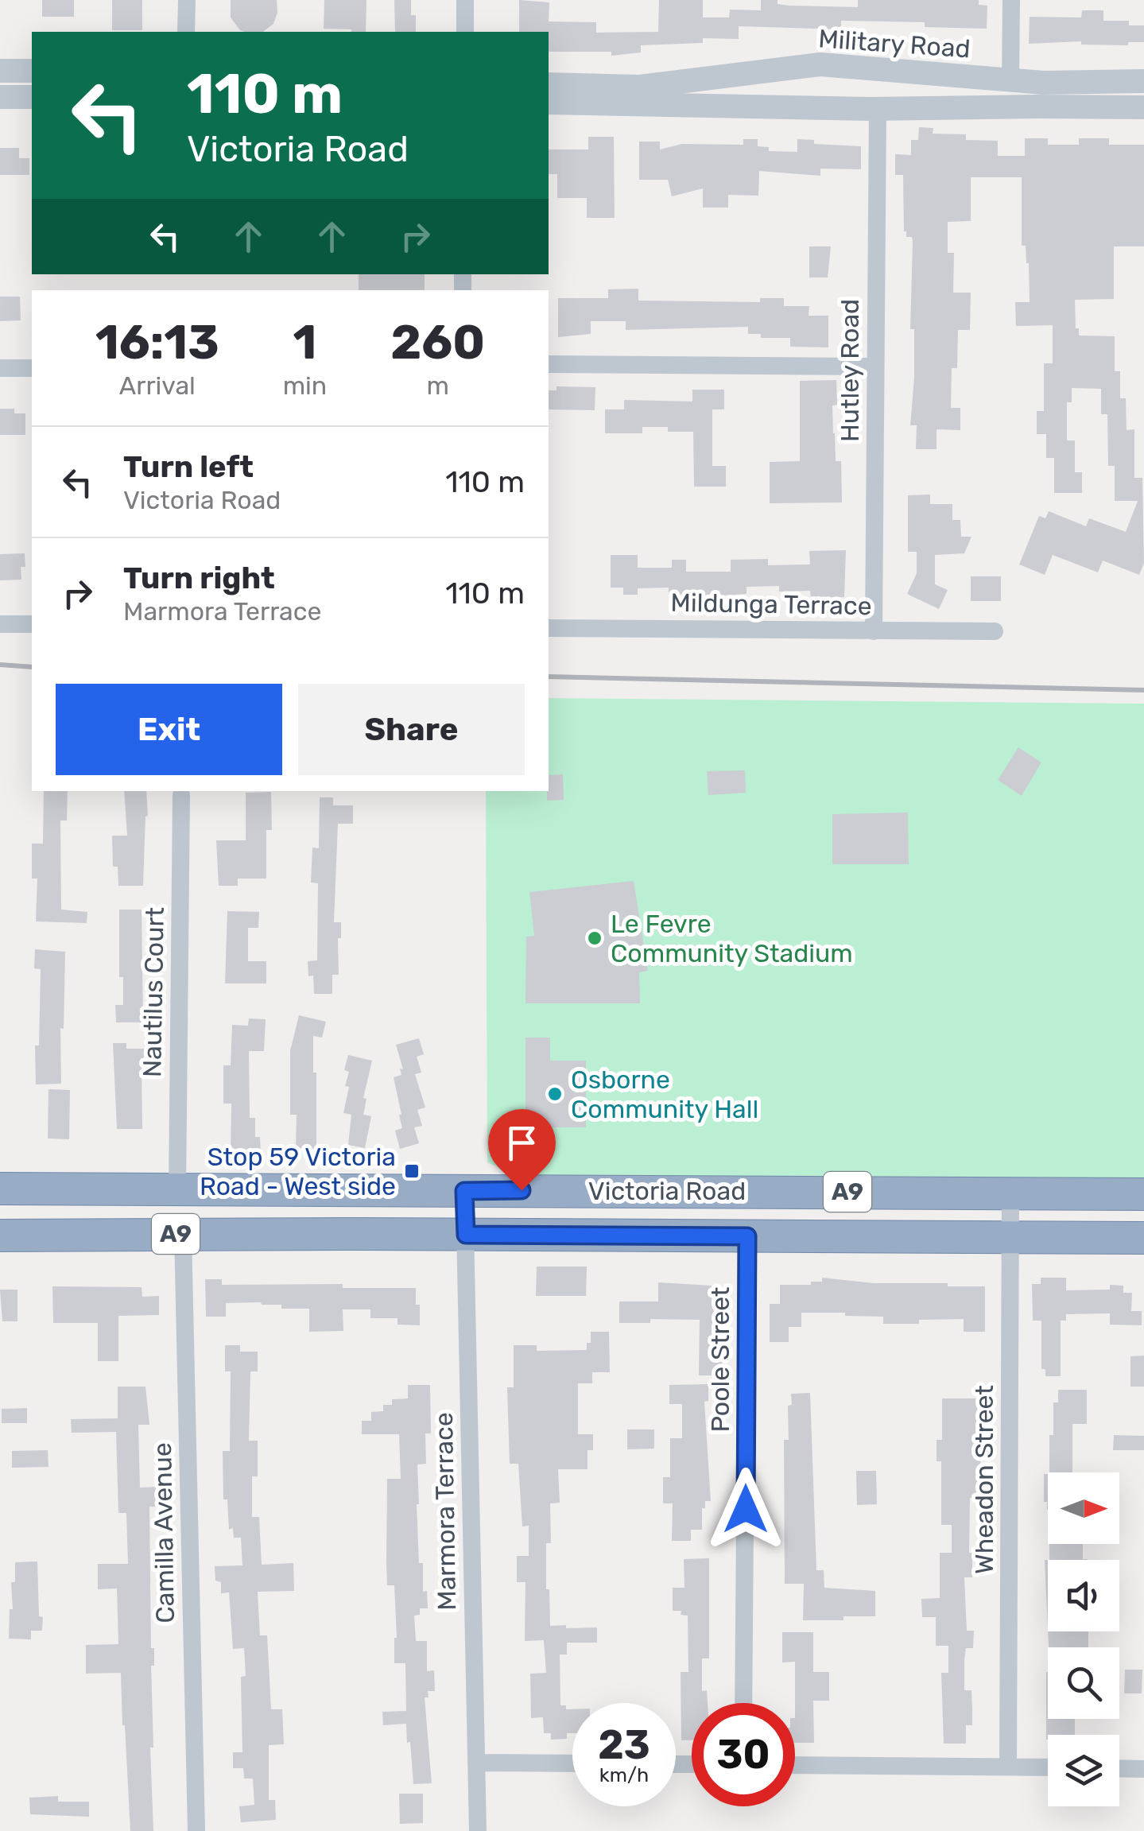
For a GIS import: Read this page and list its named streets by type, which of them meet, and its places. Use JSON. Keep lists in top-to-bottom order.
{
  "streets": {
    "highway": ["Victoria Road", "A9"],
    "street": [
      "Military Road",
      "Hutley Road",
      "Mildunga Terrace",
      "Nautilus Court",
      "Poole Street",
      "Wheadon Street",
      "Marmora Terrace",
      "Camilla Avenue"
    ]
  },
  "crossings": [
    ["Hutley Road", "Mildunga Terrace"],
    ["Nautilus Court", "Victoria Road"],
    ["Victoria Road", "Poole Street"],
    ["Victoria Road", "Wheadon Street"],
    ["Victoria Road", "Marmora Terrace"],
    ["Victoria Road", "Camilla Avenue"]
  ],
  "places": {
    "other": ["Le Fevre Community Stadium", "Osborne Community Hall"],
    "transit": ["Stop 59 Victoria Road - West side"]
  },
  "north": "right",
  "page": {
    "turn": ["110 m", "Victoria Road"],
    "eta": [
      "16:13",
      "Arrival",
      "1",
      "min",
      "260",
      "m"
    ],
    "list": [
      {
        "name": "Turn left",
        "note": "Victoria Road",
        "value": "110 m"
      },
      {
        "name": "Turn right",
        "note": "Marmora Terrace",
        "value": "110 m"
      }
    ],
    "buttons": ["Exit", "Share"],
    "speed": "23 km/h",
    "limit": "30"
  }
}
